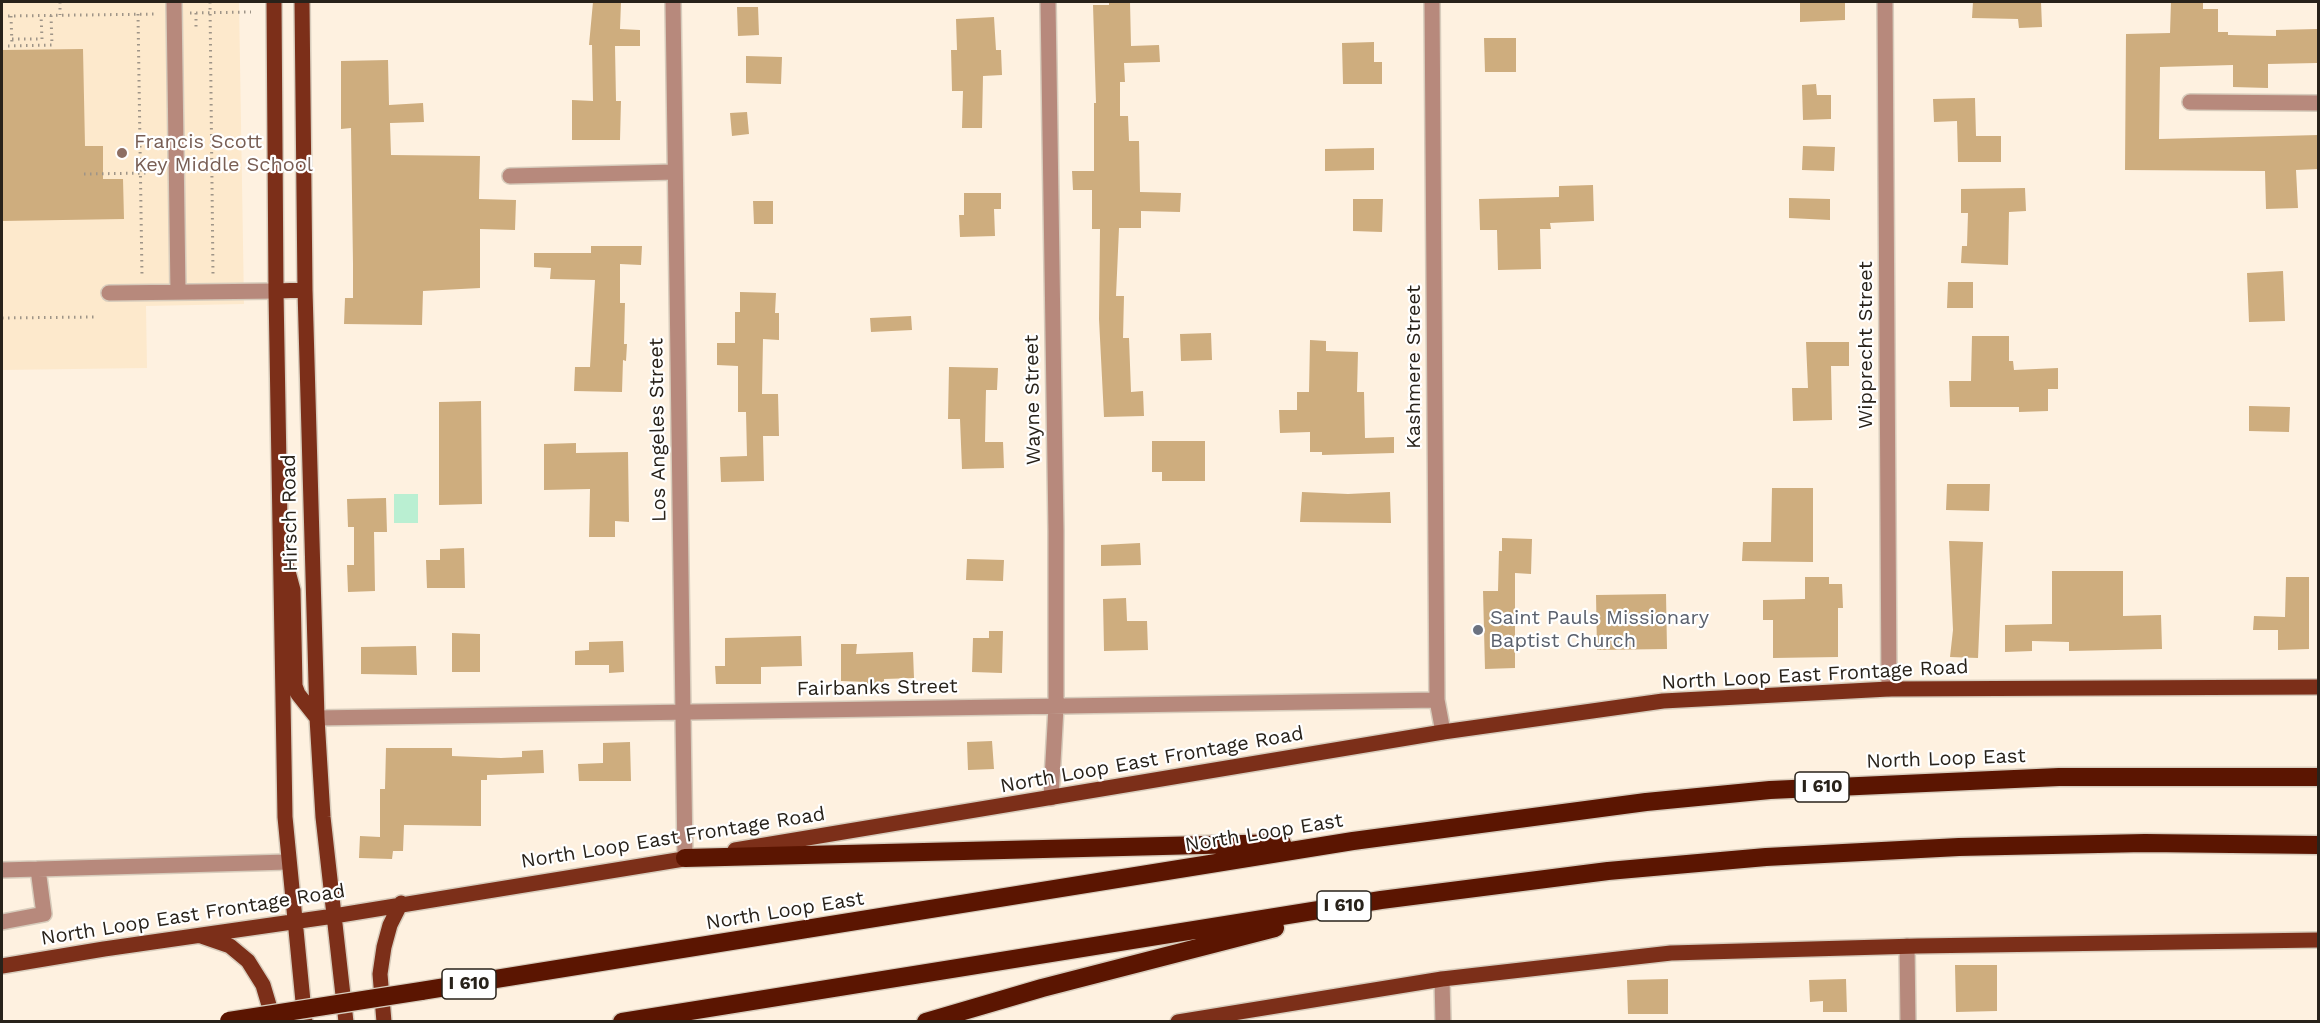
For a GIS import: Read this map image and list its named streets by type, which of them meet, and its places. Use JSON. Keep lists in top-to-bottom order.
{
  "streets": {
    "highway": ["North Loop East", "I 610"],
    "main road": ["Hirsch Road", "North Loop East Frontage Road"],
    "street": [
      "Wipprecht Street",
      "Kashmere Street",
      "Wayne Street",
      "Los Angeles Street",
      "Fairbanks Street"
    ]
  },
  "crossings": [
    ["Wipprecht Street", "North Loop East Frontage Road"],
    ["Kashmere Street", "North Loop East Frontage Road"],
    ["Kashmere Street", "Fairbanks Street"],
    ["Wayne Street", "North Loop East Frontage Road"],
    ["Wayne Street", "Fairbanks Street"],
    ["Los Angeles Street", "North Loop East Frontage Road"],
    ["Los Angeles Street", "Fairbanks Street"],
    ["Hirsch Road", "North Loop East Frontage Road"],
    ["Hirsch Road", "Fairbanks Street"]
  ],
  "places": ["Francis Scott Key Middle School", "Saint Pauls Missionary Baptist Church"]
}
